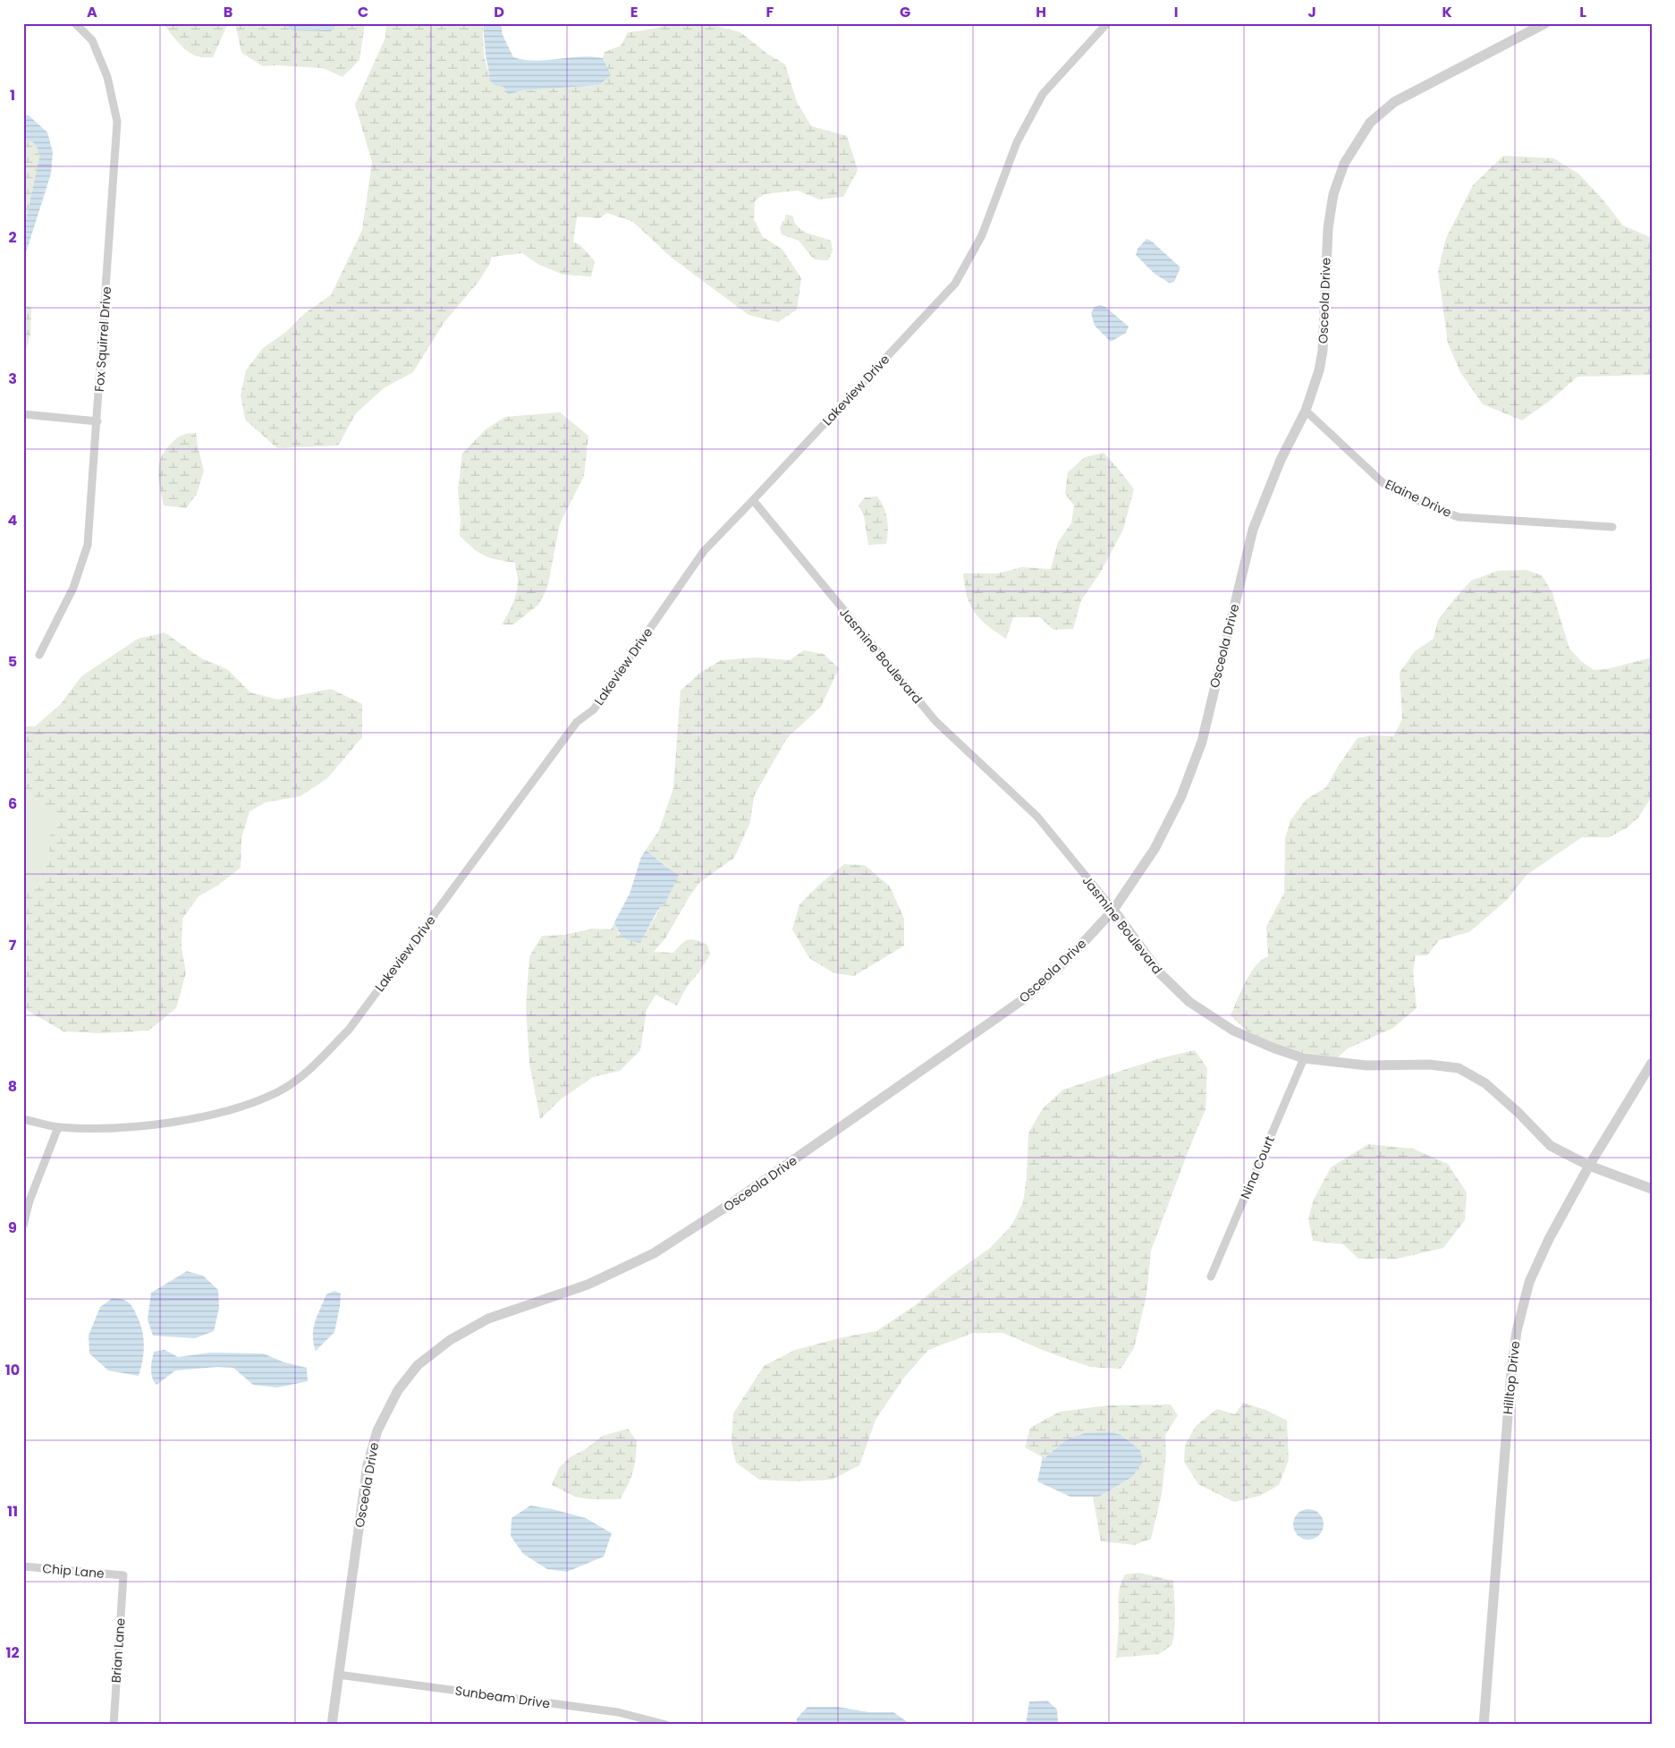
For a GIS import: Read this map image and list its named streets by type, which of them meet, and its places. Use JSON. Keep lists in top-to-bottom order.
{
  "streets": {
    "street": [
      "Osceola Drive",
      "Fox Squirrel Drive",
      "Lakeview Drive",
      "Elaine Drive",
      "Jasmine Boulevard",
      "Nina Court",
      "Hilltop Drive",
      "Chip Lane",
      "Brian Lane",
      "Sunbeam Drive"
    ]
  },
  "crossings": [
    ["Osceola Drive", "Elaine Drive"],
    ["Osceola Drive", "Jasmine Boulevard"],
    ["Osceola Drive", "Sunbeam Drive"],
    ["Lakeview Drive", "Jasmine Boulevard"],
    ["Jasmine Boulevard", "Nina Court"],
    ["Jasmine Boulevard", "Hilltop Drive"],
    ["Chip Lane", "Brian Lane"]
  ],
  "grid": {
    "columns": [
      "A",
      "B",
      "C",
      "D",
      "E",
      "F",
      "G",
      "H",
      "I",
      "J",
      "K",
      "L"
    ],
    "rows": [
      "1",
      "2",
      "3",
      "4",
      "5",
      "6",
      "7",
      "8",
      "9",
      "10",
      "11",
      "12"
    ]
  }
}
